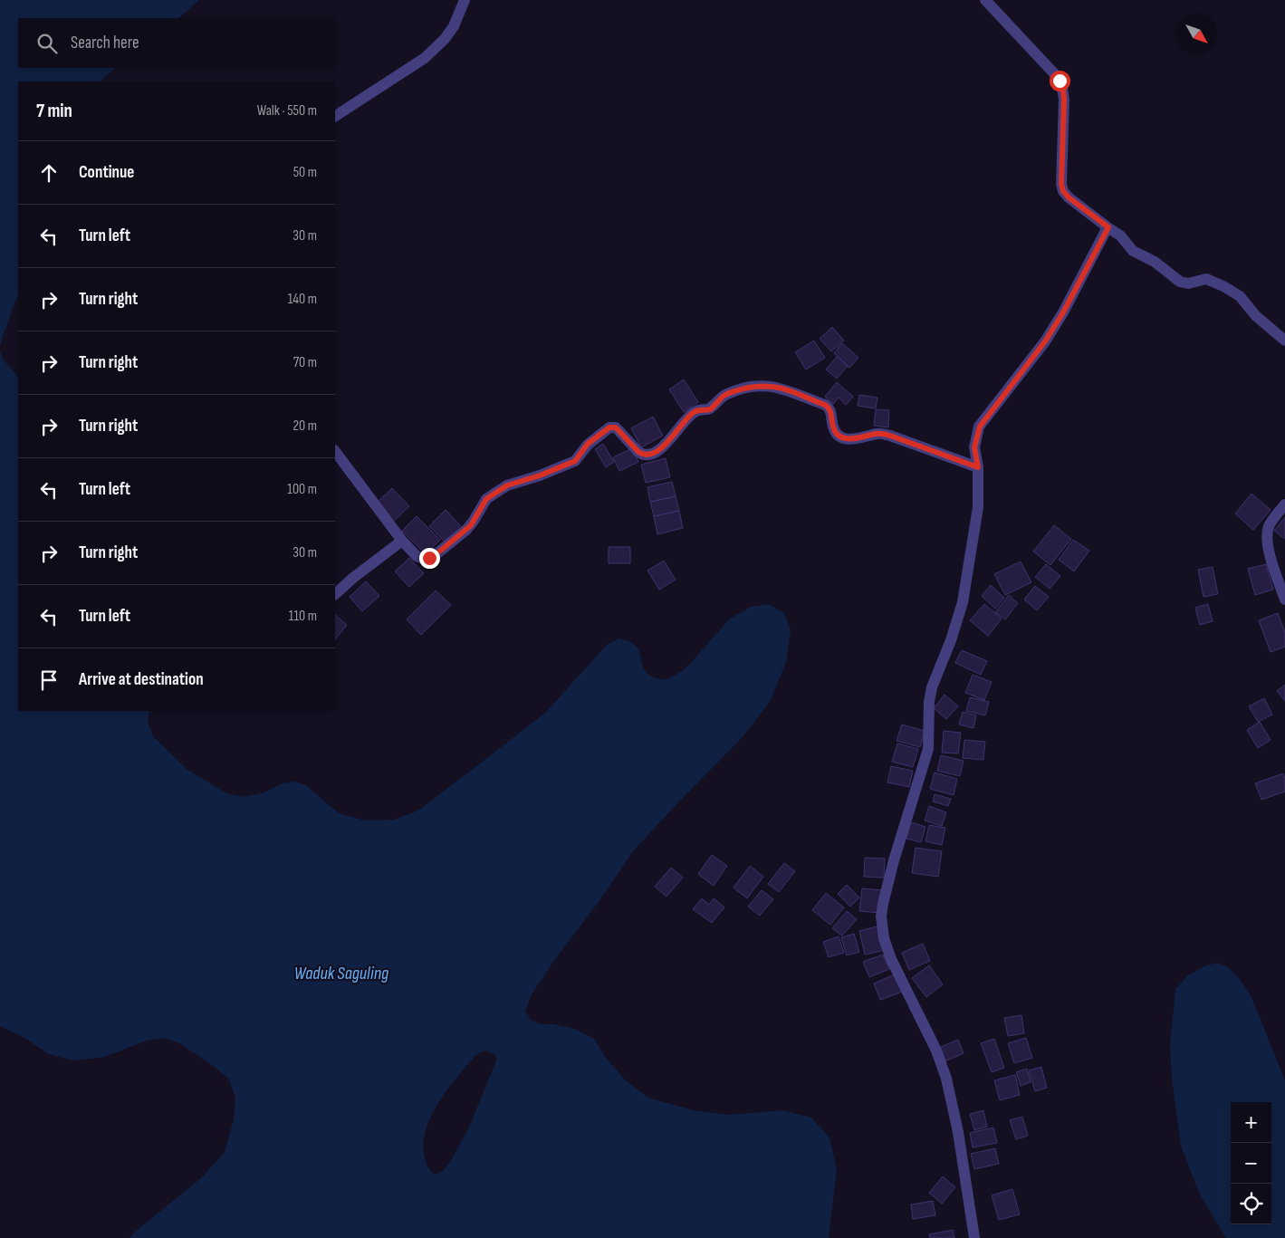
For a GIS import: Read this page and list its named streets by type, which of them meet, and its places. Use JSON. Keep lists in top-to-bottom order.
{
  "water": ["Waduk Saguling"],
  "north": "bottom right",
  "page": {
    "search": "Search here",
    "heading": ["7 min", "Walk · 550 m"],
    "list": [
      ["Continue", "50 m"],
      ["Turn left", "30 m"],
      ["Turn right", "140 m"],
      ["Turn right", "70 m"],
      ["Turn right", "20 m"],
      ["Turn left", "100 m"],
      ["Turn right", "30 m"],
      ["Turn left", "110 m"],
      "Arrive at destination"
    ],
    "map_buttons": ["+", "−"]
  }
}
